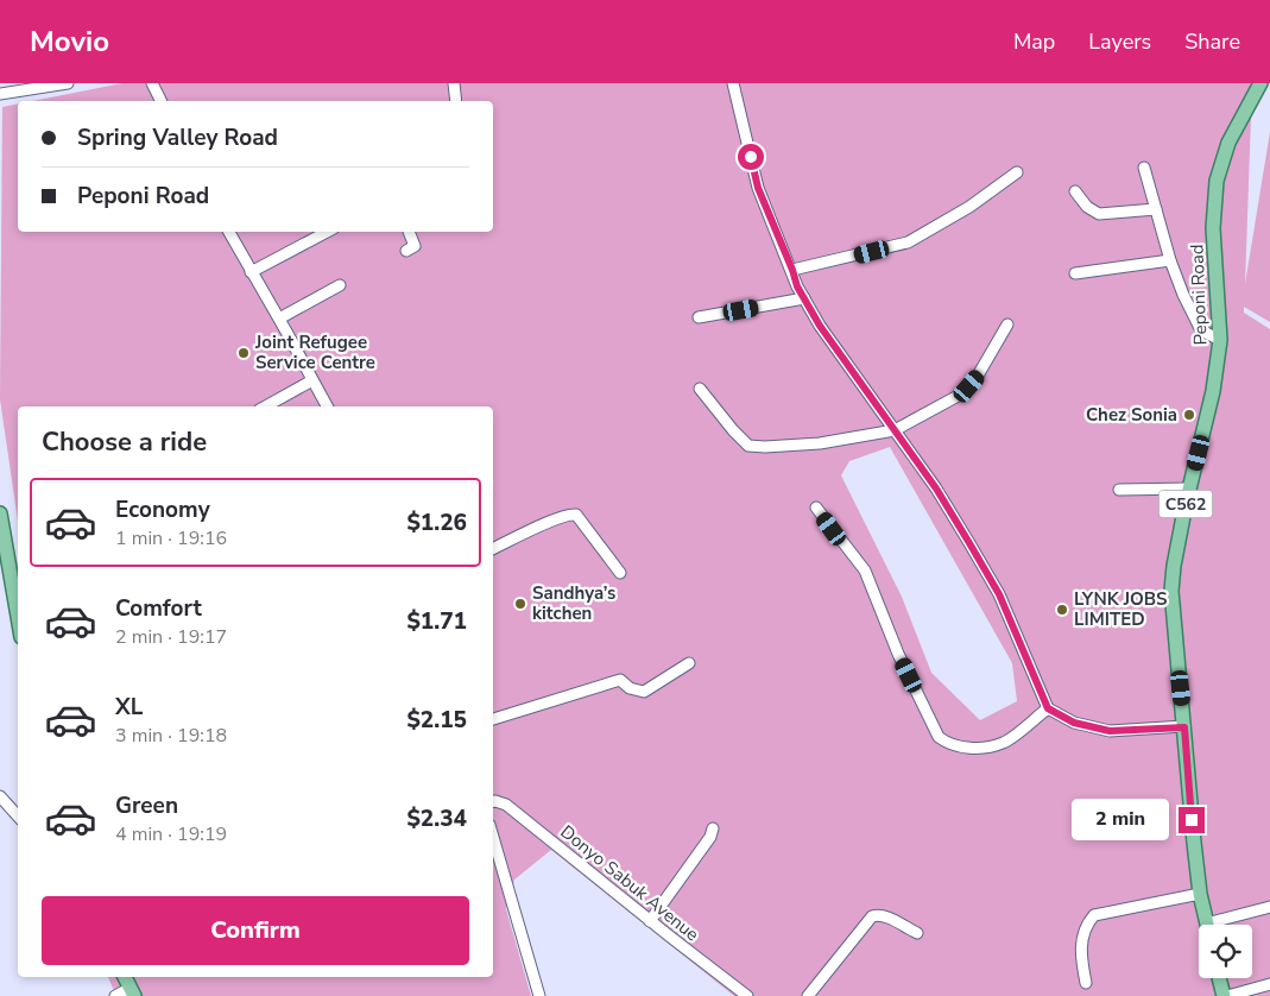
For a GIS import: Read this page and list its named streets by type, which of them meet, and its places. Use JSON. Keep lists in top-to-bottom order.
{
  "streets": {
    "main road": ["Peponi Road", "C562"],
    "street": ["Donyo Sabuk Avenue"]
  },
  "places": [
    "Joint Refugee Service Centre",
    "Chez Sonia",
    "Sandhya’s kitchen",
    "LYNK JOBS LIMITED"
  ],
  "page": {
    "header": "Movio",
    "nav": ["Map", "Layers", "Share"],
    "banner": ["Spring Valley Road", "Peponi Road"],
    "heading": "Choose a ride",
    "list": [
      {
        "name": "Economy",
        "note": "1 min · 19:16",
        "value": "$1.26"
      },
      {
        "name": "Comfort",
        "note": "2 min · 19:17",
        "value": "$1.71"
      },
      {
        "name": "XL",
        "note": "3 min · 19:18",
        "value": "$2.15"
      },
      {
        "name": "Green",
        "note": "4 min · 19:19",
        "value": "$2.34"
      }
    ],
    "bubble": "2 min",
    "buttons": "Confirm"
  }
}
